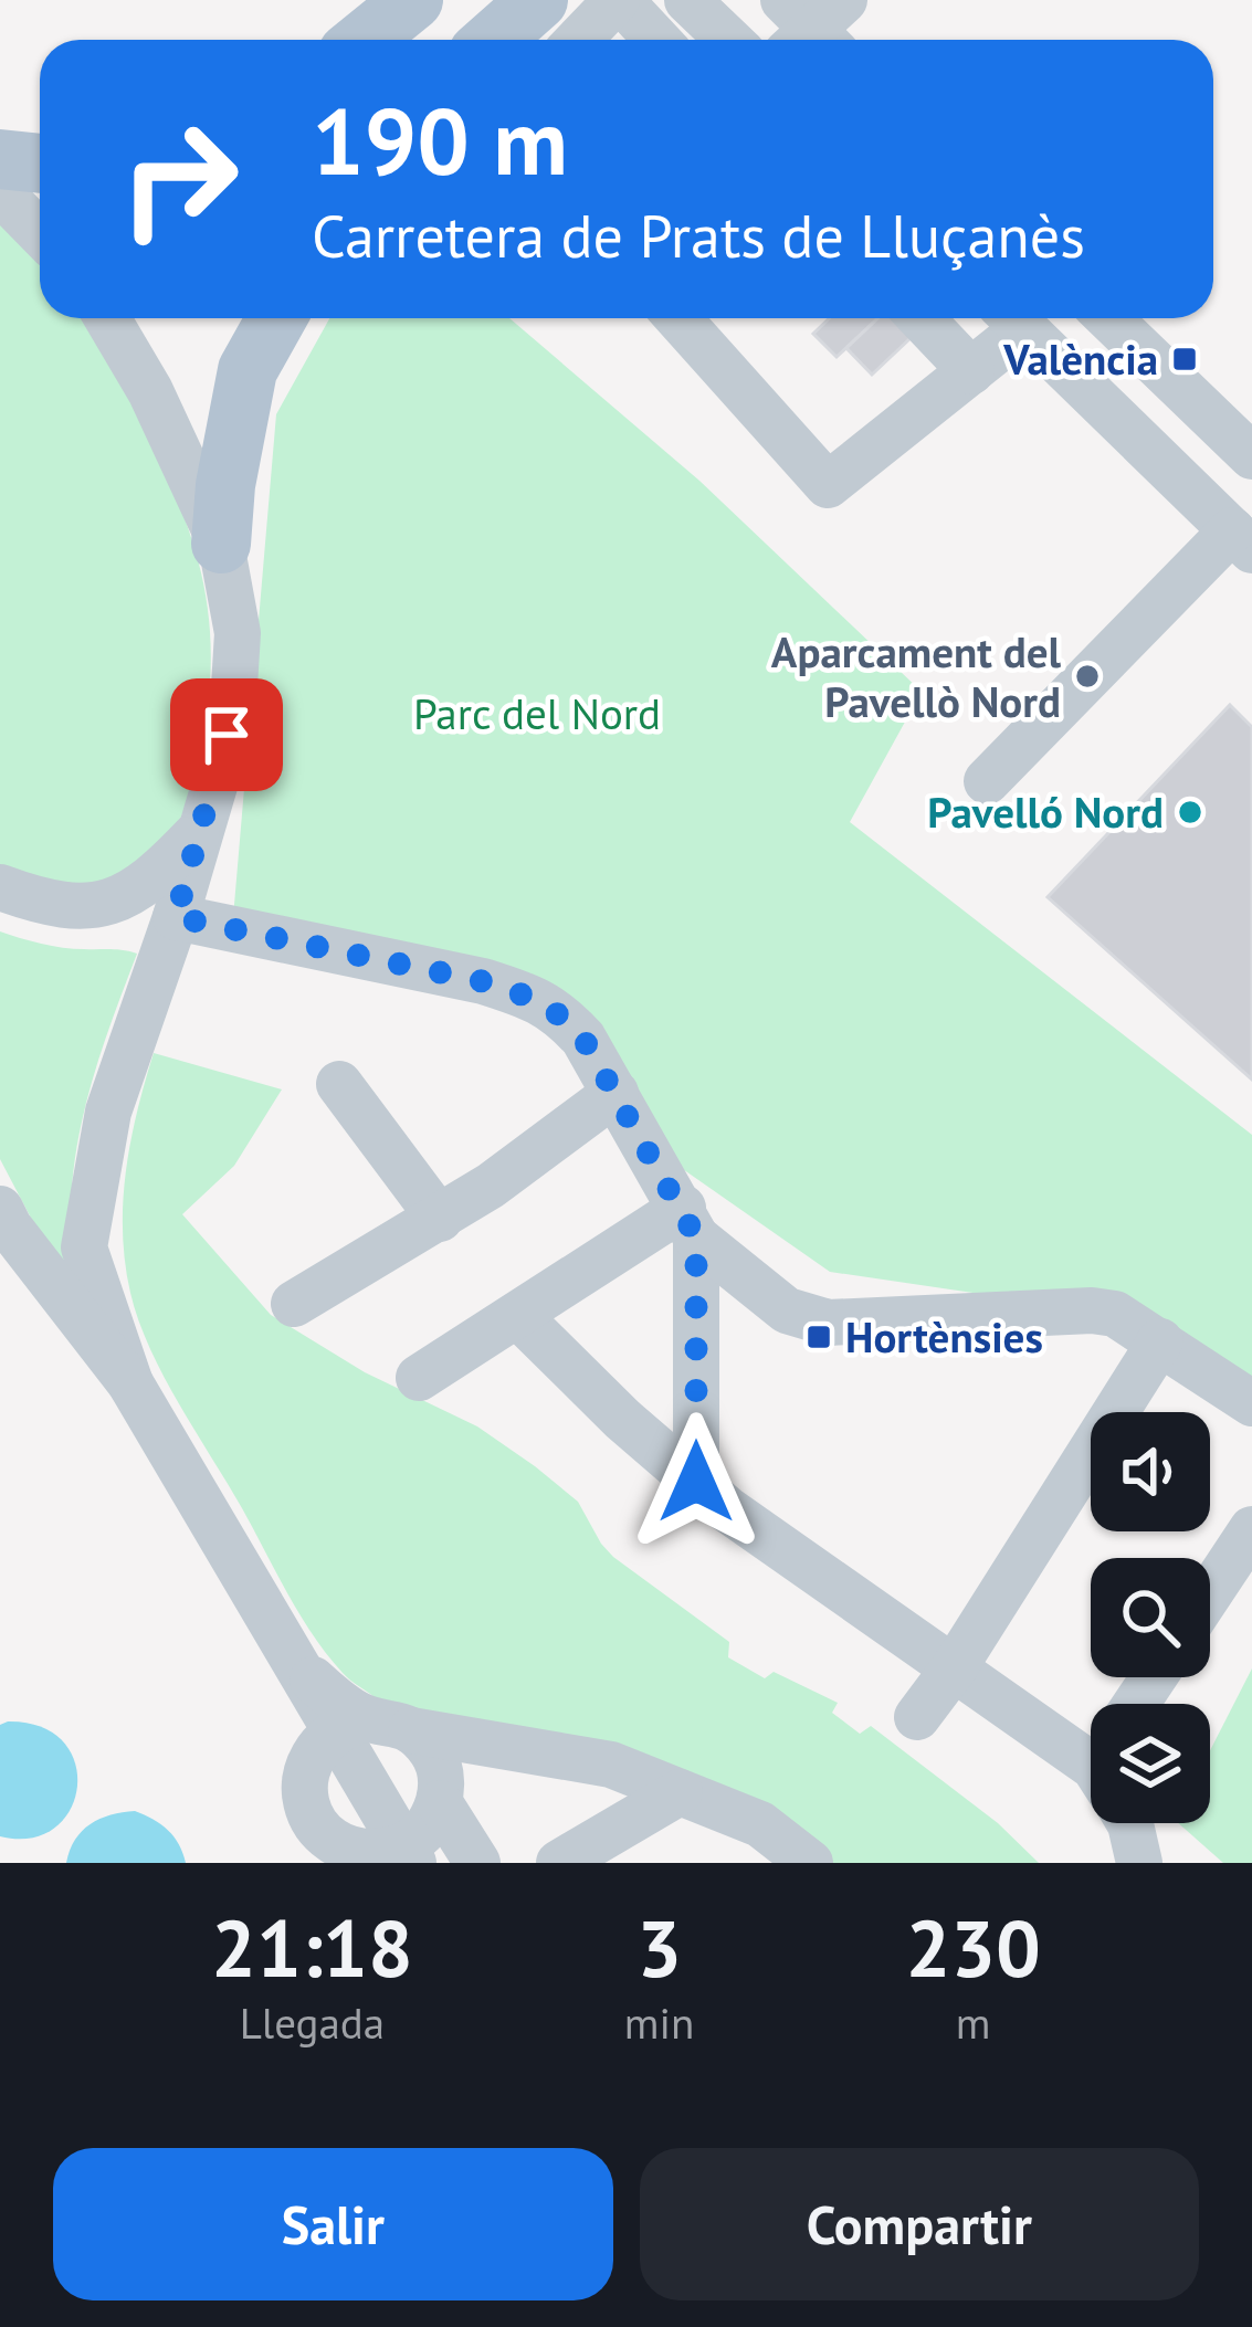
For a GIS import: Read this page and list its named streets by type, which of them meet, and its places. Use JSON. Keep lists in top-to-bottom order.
{
  "parks": ["Parc del Nord"],
  "places": {
    "transit": ["València", "Hortènsies"],
    "other": ["Aparcament del Pavellò Nord", "Pavelló Nord"]
  },
  "page": {
    "turn": ["190 m", "Carretera de Prats de Lluçanès"],
    "eta": [
      "21:18",
      "Llegada",
      "3",
      "min",
      "230",
      "m"
    ],
    "buttons": ["Salir", "Compartir"]
  }
}
